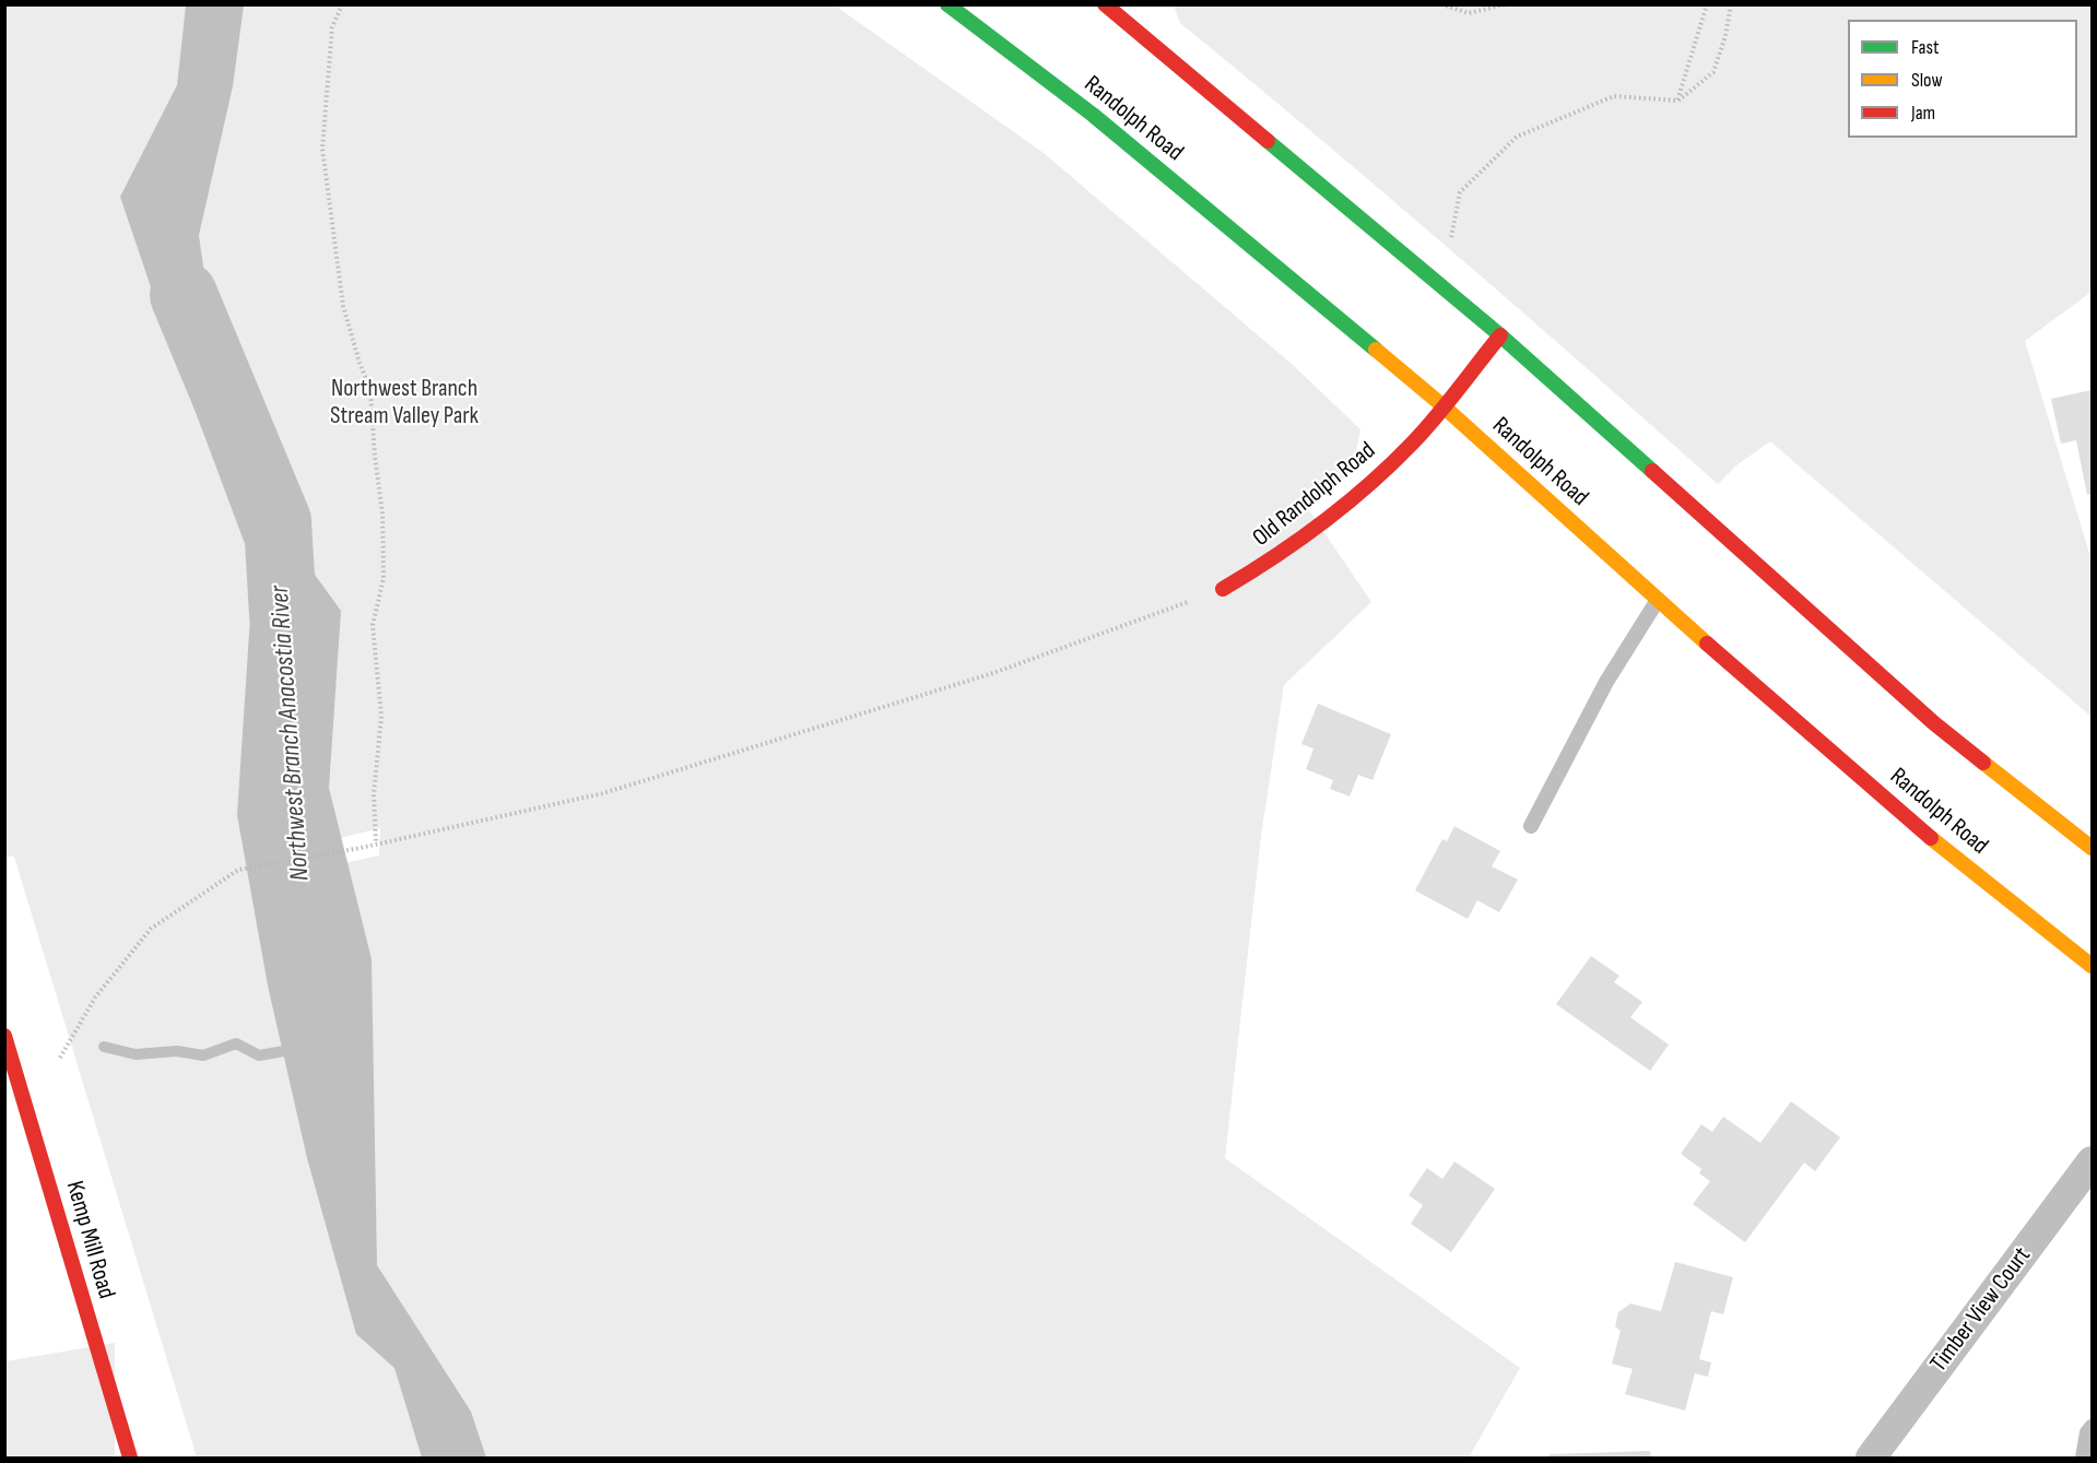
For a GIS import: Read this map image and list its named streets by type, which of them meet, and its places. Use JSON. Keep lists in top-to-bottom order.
{
  "streets": {
    "main road": ["Randolph Road", "Old Randolph Road", "Kemp Mill Road"],
    "street": ["Timber View Court"]
  },
  "crossings": [
    ["Randolph Road", "Old Randolph Road"]
  ],
  "water": ["Northwest Branch Anacostia River"],
  "parks": ["Northwest Branch Stream Valley Park"],
  "legend": ["Fast", "Slow", "Jam"]
}
